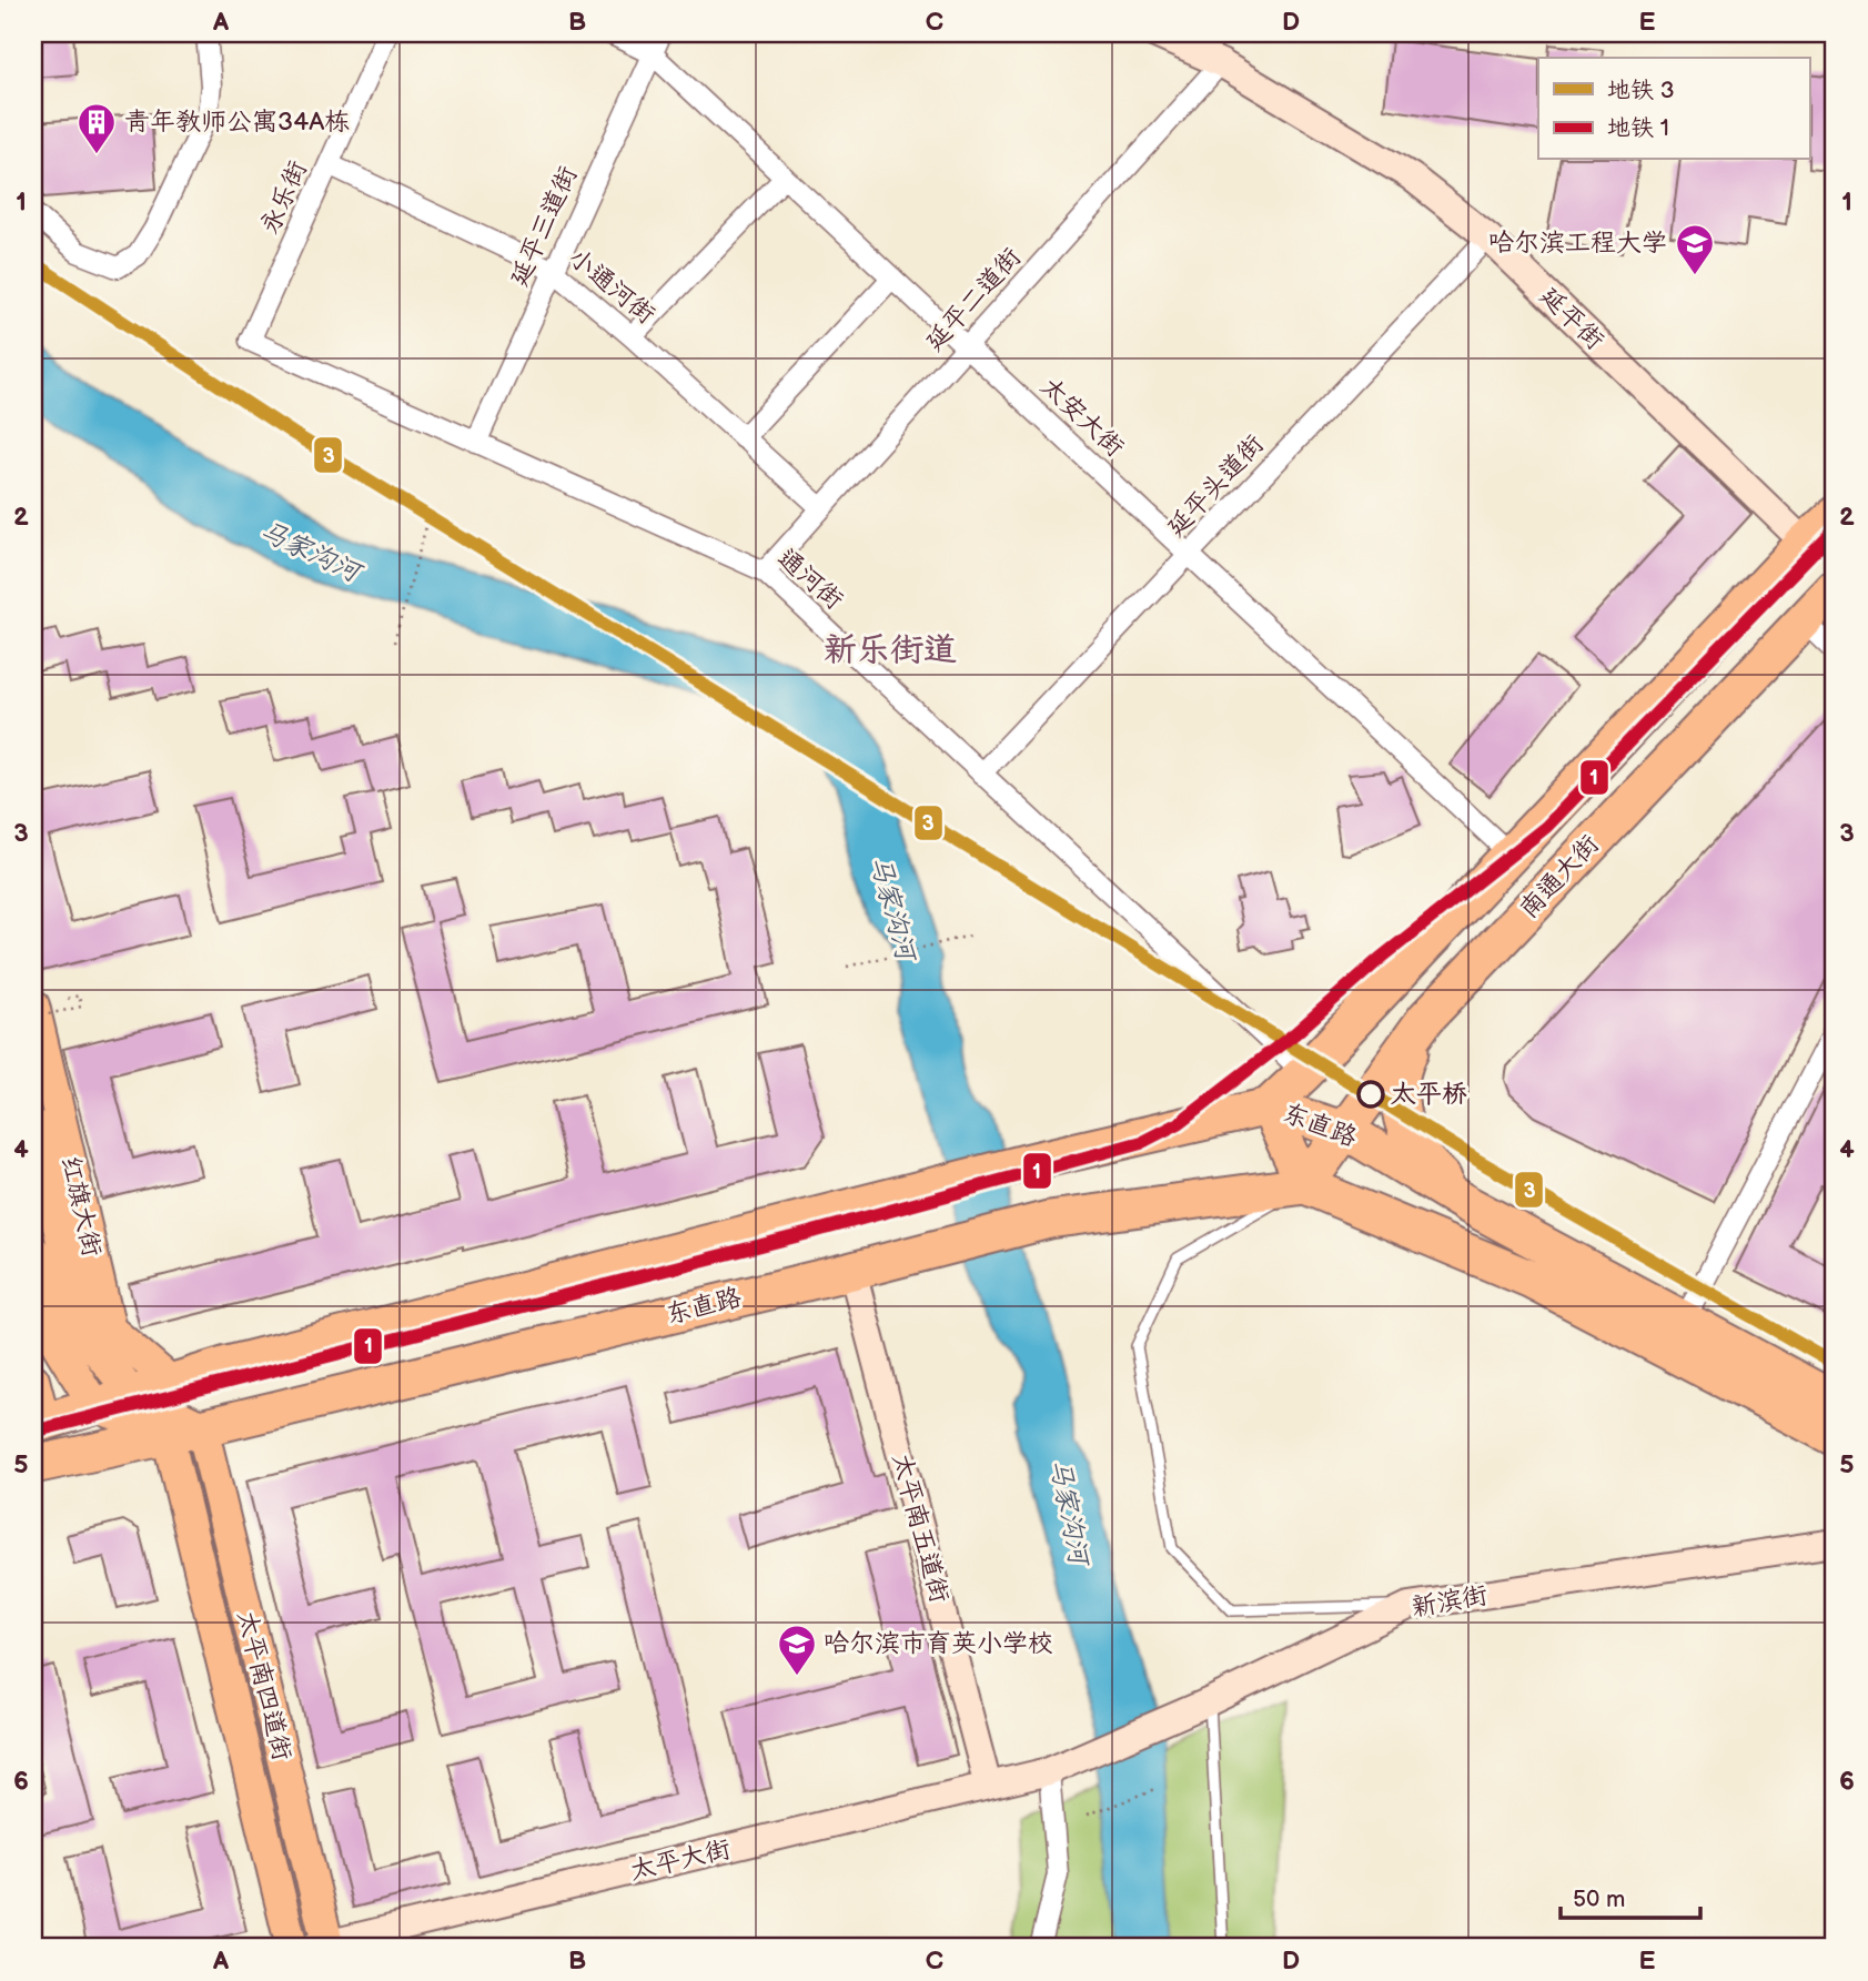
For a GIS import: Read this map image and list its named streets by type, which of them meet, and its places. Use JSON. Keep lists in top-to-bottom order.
{
  "streets": {
    "highway": ["南通大街", "东直路"],
    "main road": ["红旗大街", "太平南四道街"],
    "street": [
      "永乐街",
      "延平三道街",
      "小通河街",
      "延平二道街",
      "延平街",
      "太安大街",
      "延平头道街",
      "通河街",
      "太平南五道街",
      "新滨街",
      "太平大街"
    ]
  },
  "crossings": [
    ["永乐街", "小通河街"],
    ["永乐街", "通河街"],
    ["延平三道街", "小通河街"],
    ["延平三道街", "太安大街"],
    ["延平三道街", "通河街"],
    ["小通河街", "延平二道街"],
    ["延平二道街", "延平街"],
    ["延平二道街", "太安大街"],
    ["延平二道街", "通河街"],
    ["延平街", "延平头道街"],
    ["延平街", "南通大街"],
    ["太安大街", "延平头道街"],
    ["太安大街", "南通大街"],
    ["延平头道街", "通河街"],
    ["通河街", "南通大街"],
    ["南通大街", "东直路"],
    ["东直路", "红旗大街"],
    ["东直路", "太平南五道街"],
    ["东直路", "太平南四道街"],
    ["太平南五道街", "太平大街"],
    ["新滨街", "太平大街"],
    ["太平南四道街", "太平大街"]
  ],
  "districts": ["新乐街道"],
  "water": ["马家沟河"],
  "places": {
    "building": ["青年教师公寓34A栋"],
    "school or university": ["哈尔滨工程大学", "哈尔滨市育英小学校"],
    "other": ["太平桥"]
  },
  "lines": ["metro line 3", "metro line 1"],
  "legend": ["地铁 3", "地铁 1"],
  "scale_bar": "50 m",
  "grid": {
    "columns": [
      "A",
      "B",
      "C",
      "D",
      "E"
    ],
    "rows": [
      "1",
      "2",
      "3",
      "4",
      "5",
      "6"
    ]
  }
}
